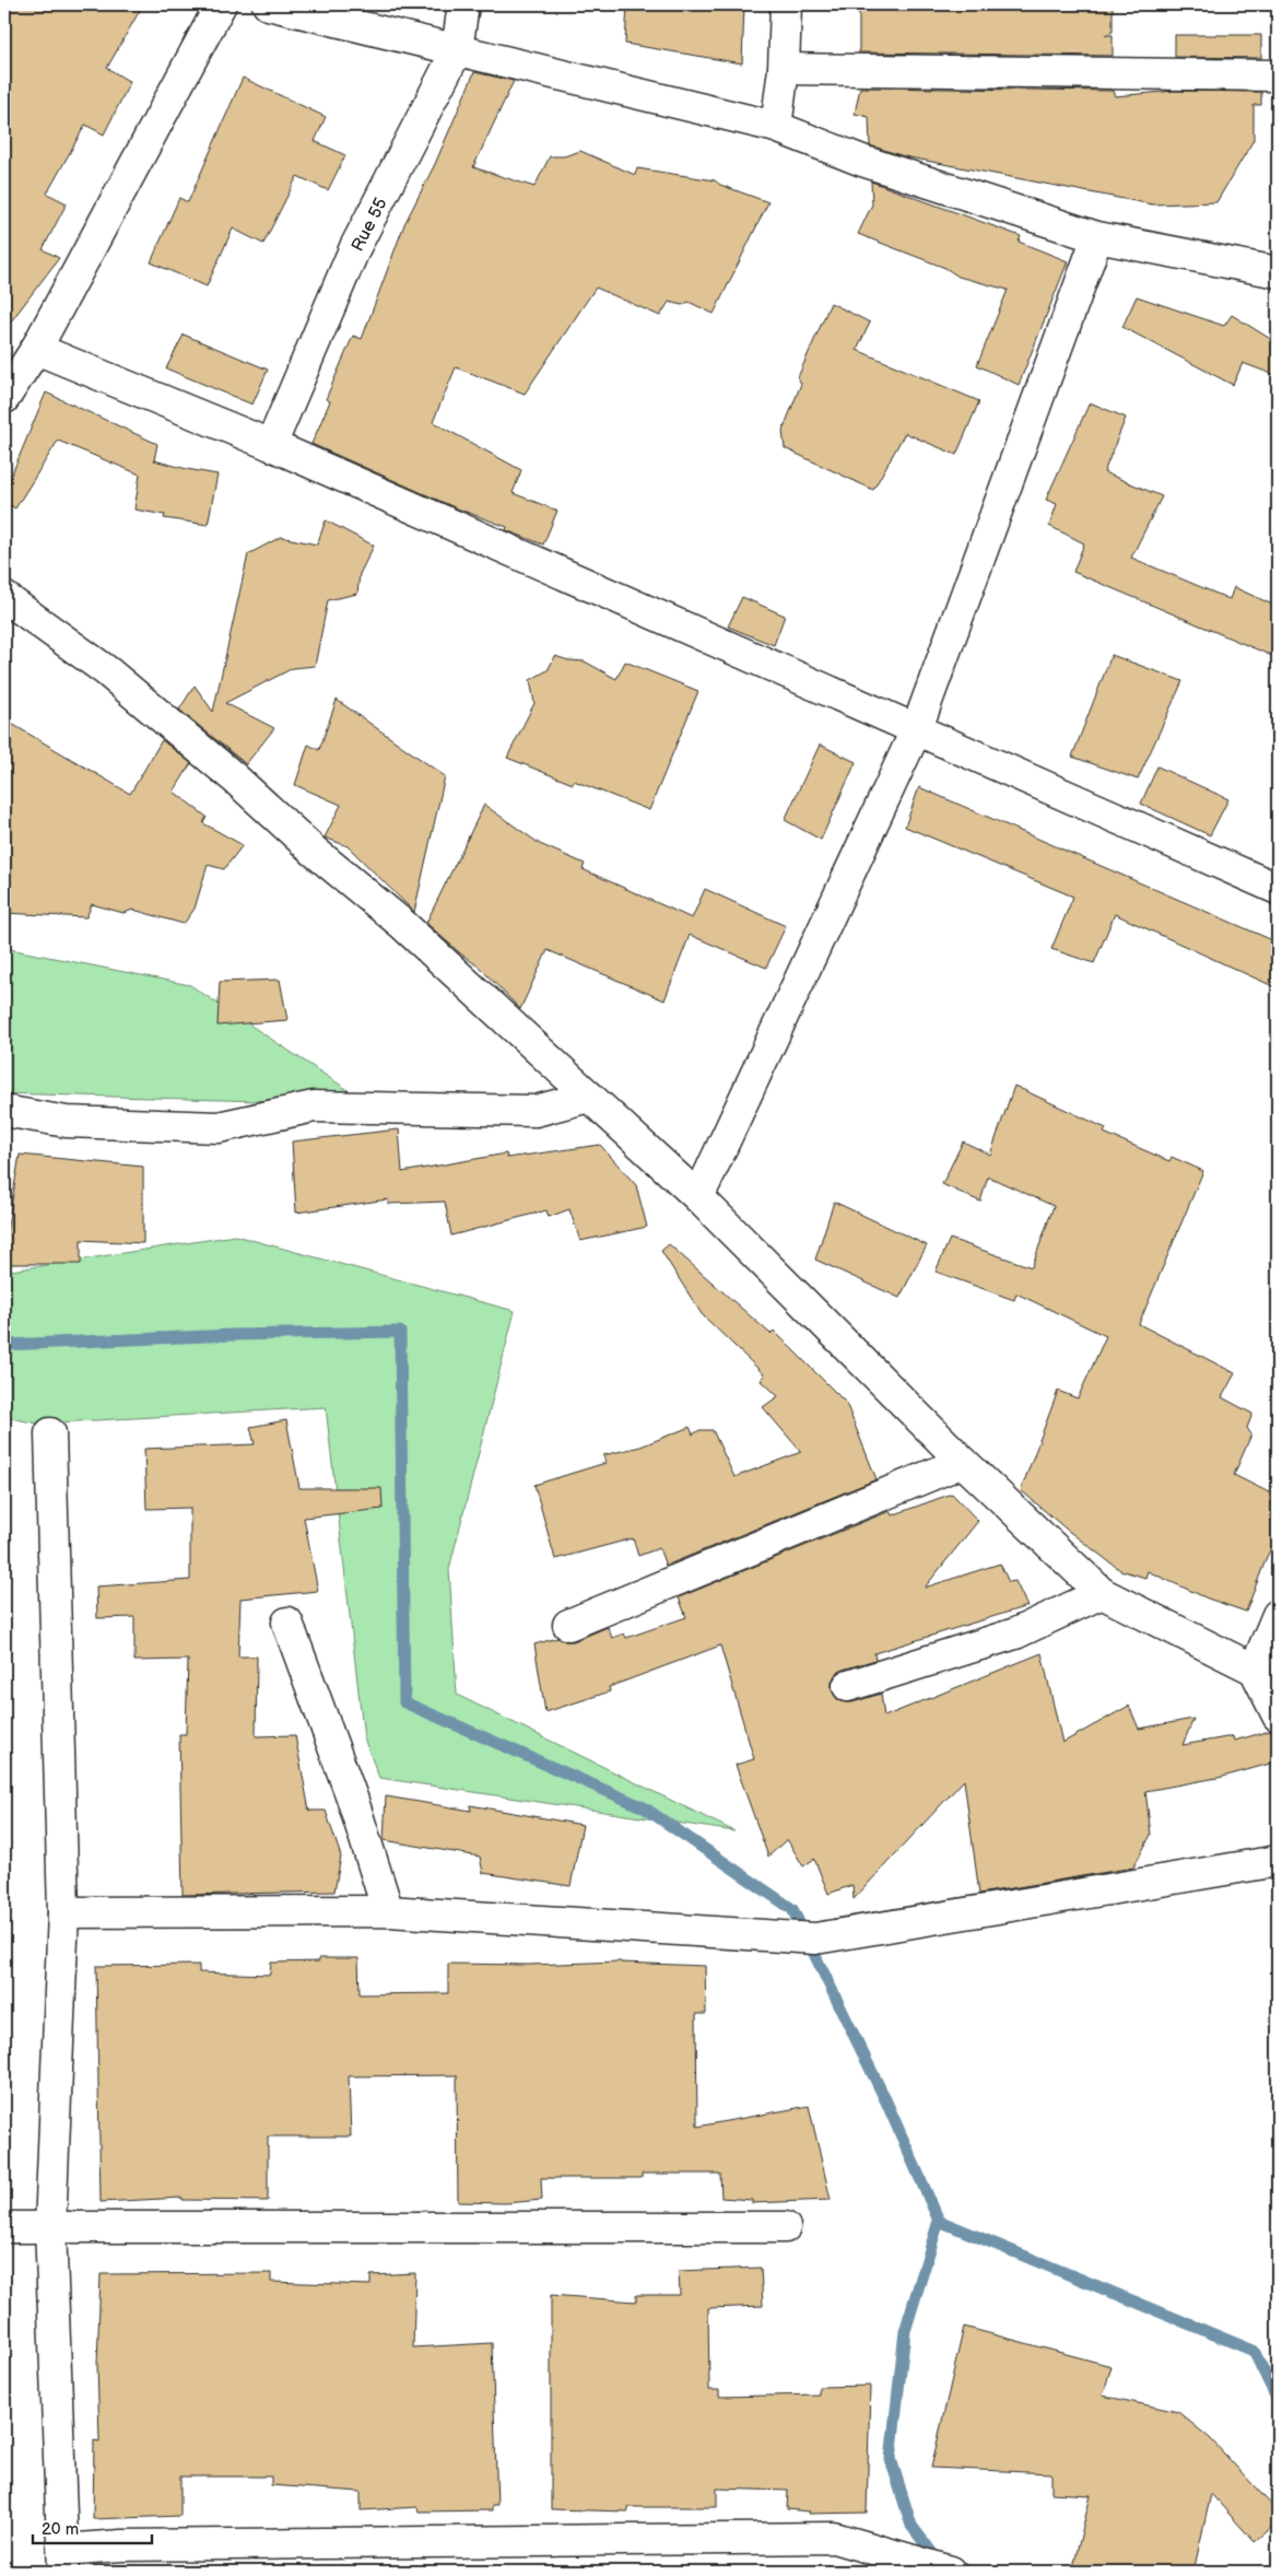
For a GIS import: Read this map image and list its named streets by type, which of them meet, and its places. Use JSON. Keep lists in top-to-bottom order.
{
  "streets": {
    "street": ["Rue 55"]
  },
  "scale_bar": "20 m"
}
